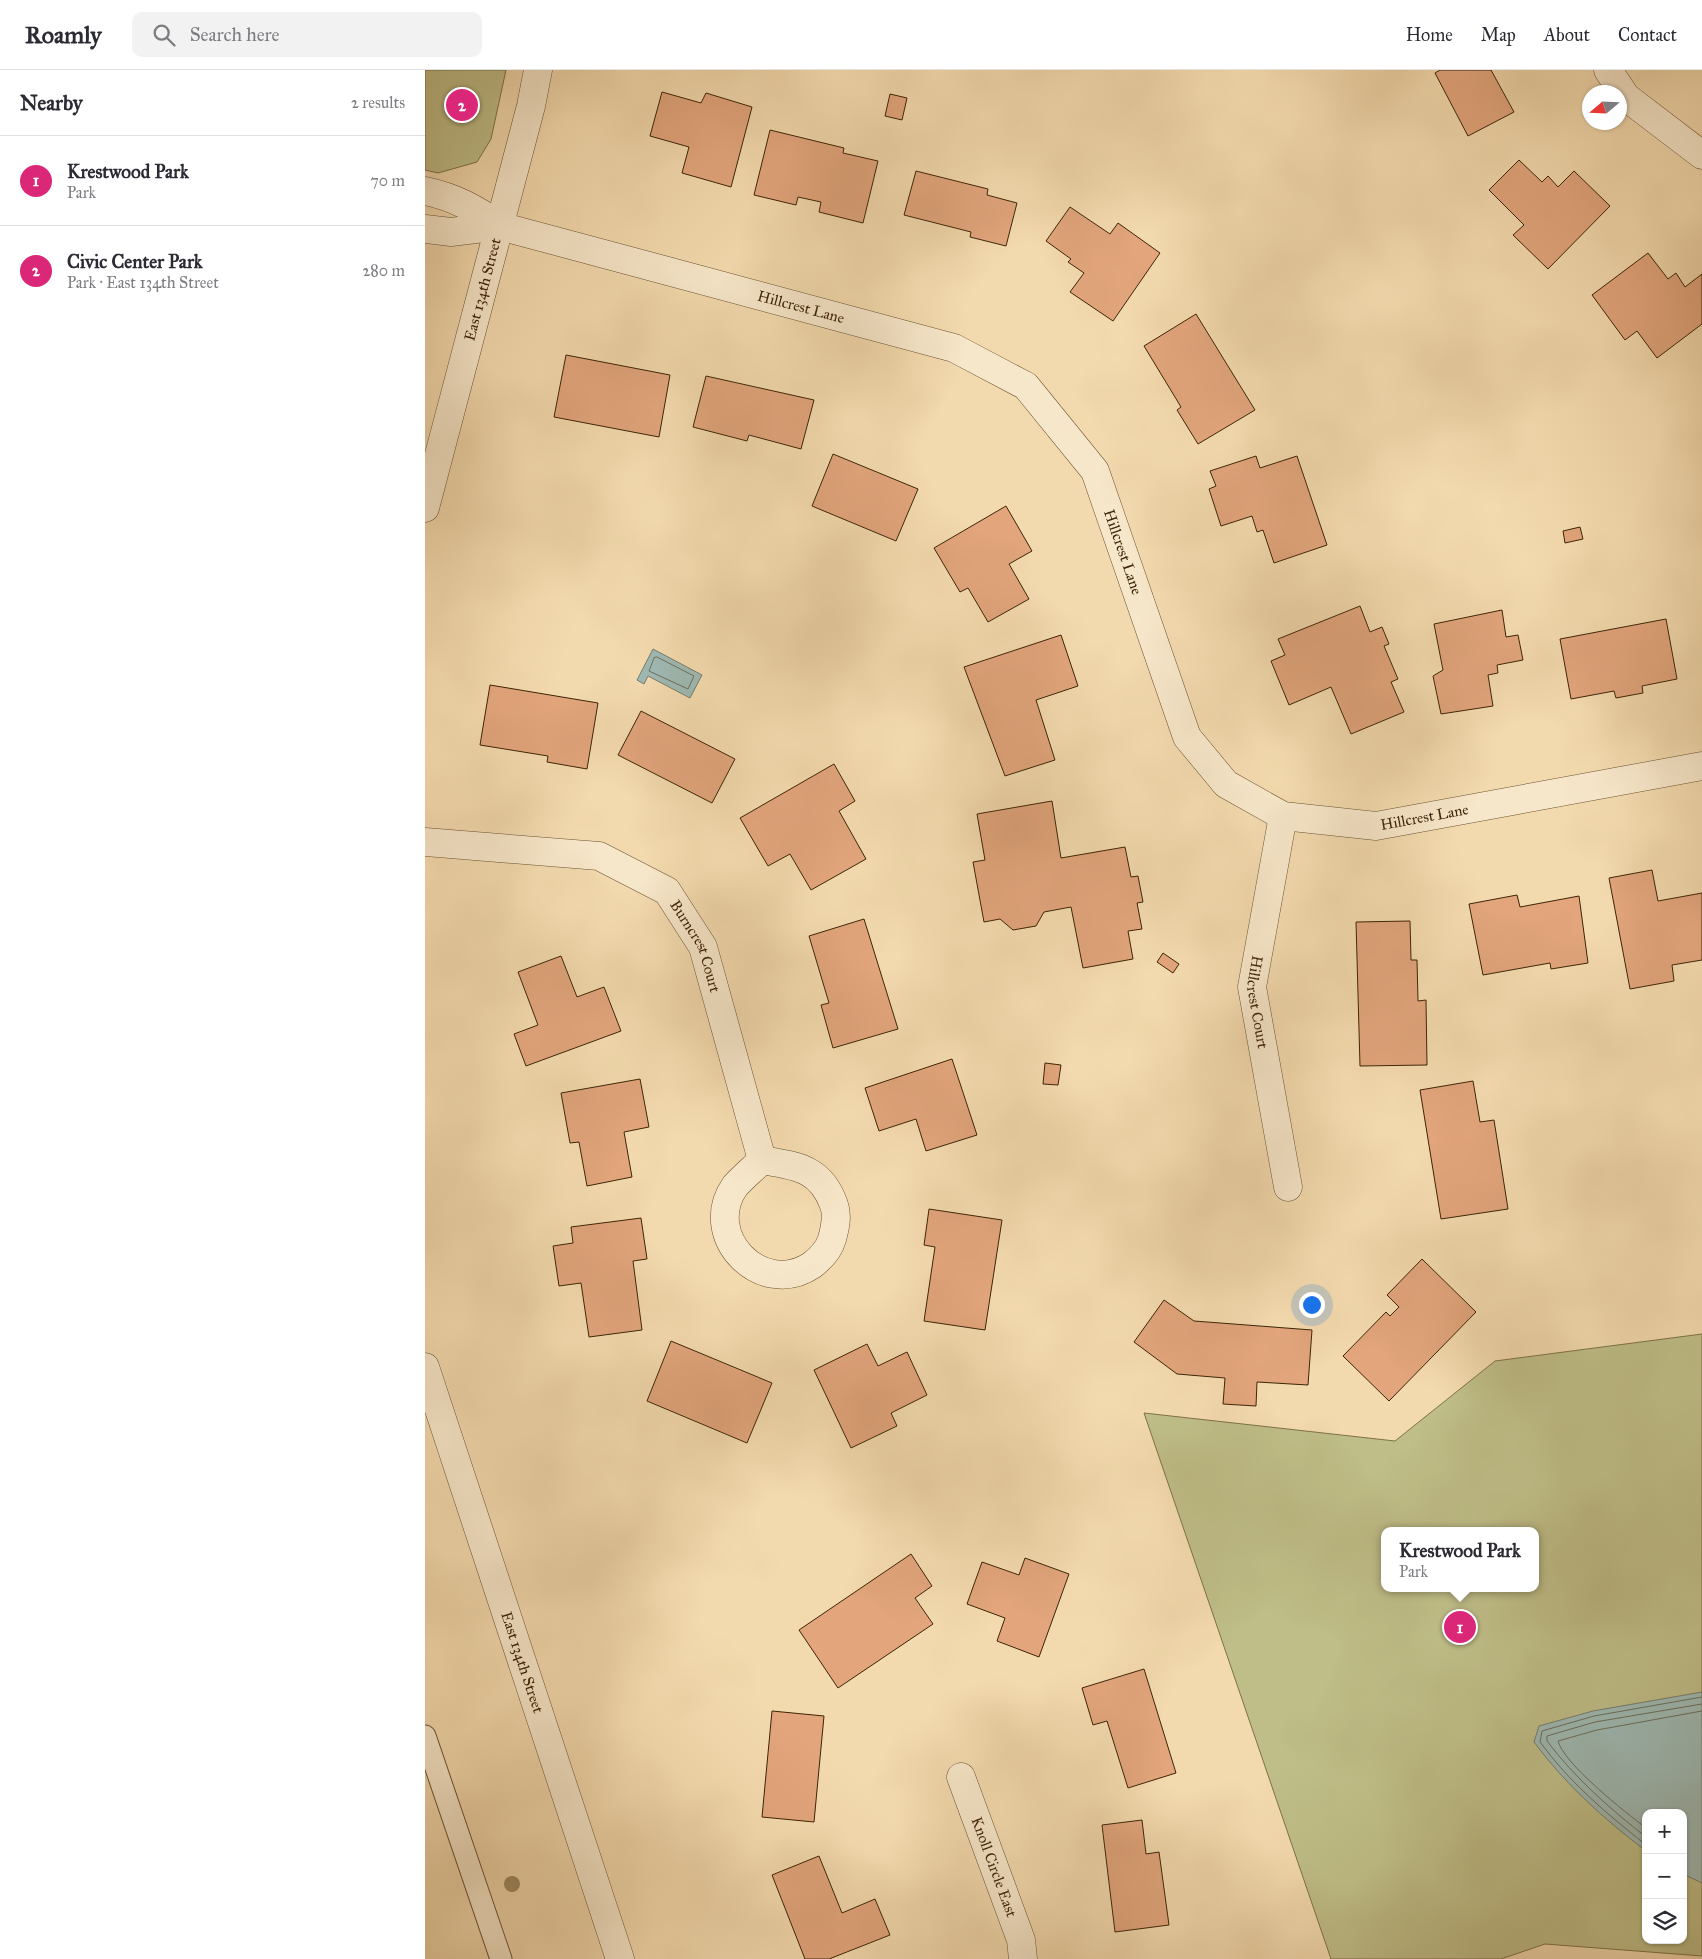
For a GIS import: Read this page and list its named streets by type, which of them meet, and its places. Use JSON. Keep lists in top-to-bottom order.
{
  "streets": {
    "street": [
      "East 134th Street",
      "Hillcrest Lane",
      "Burncrest Court",
      "Hillcrest Court",
      "Knoll Circle East"
    ]
  },
  "crossings": [
    ["East 134th Street", "Hillcrest Lane"],
    ["Hillcrest Lane", "Hillcrest Court"]
  ],
  "north": "left",
  "page": {
    "header": "Roamly",
    "search": "Search here",
    "nav": [
      "Home",
      "Map",
      "About",
      "Contact"
    ],
    "heading": ["Nearby", "2 results"],
    "pins": ["2", "1"],
    "list": [
      {
        "mark": "1",
        "name": "Krestwood Park",
        "note": "Park",
        "value": "70 m"
      },
      {
        "mark": "2",
        "name": "Civic Center Park",
        "note": "Park · East 134th Street",
        "value": "280 m"
      }
    ],
    "popup": ["Krestwood Park", "Park"],
    "map_buttons": ["+", "−"]
  }
}
